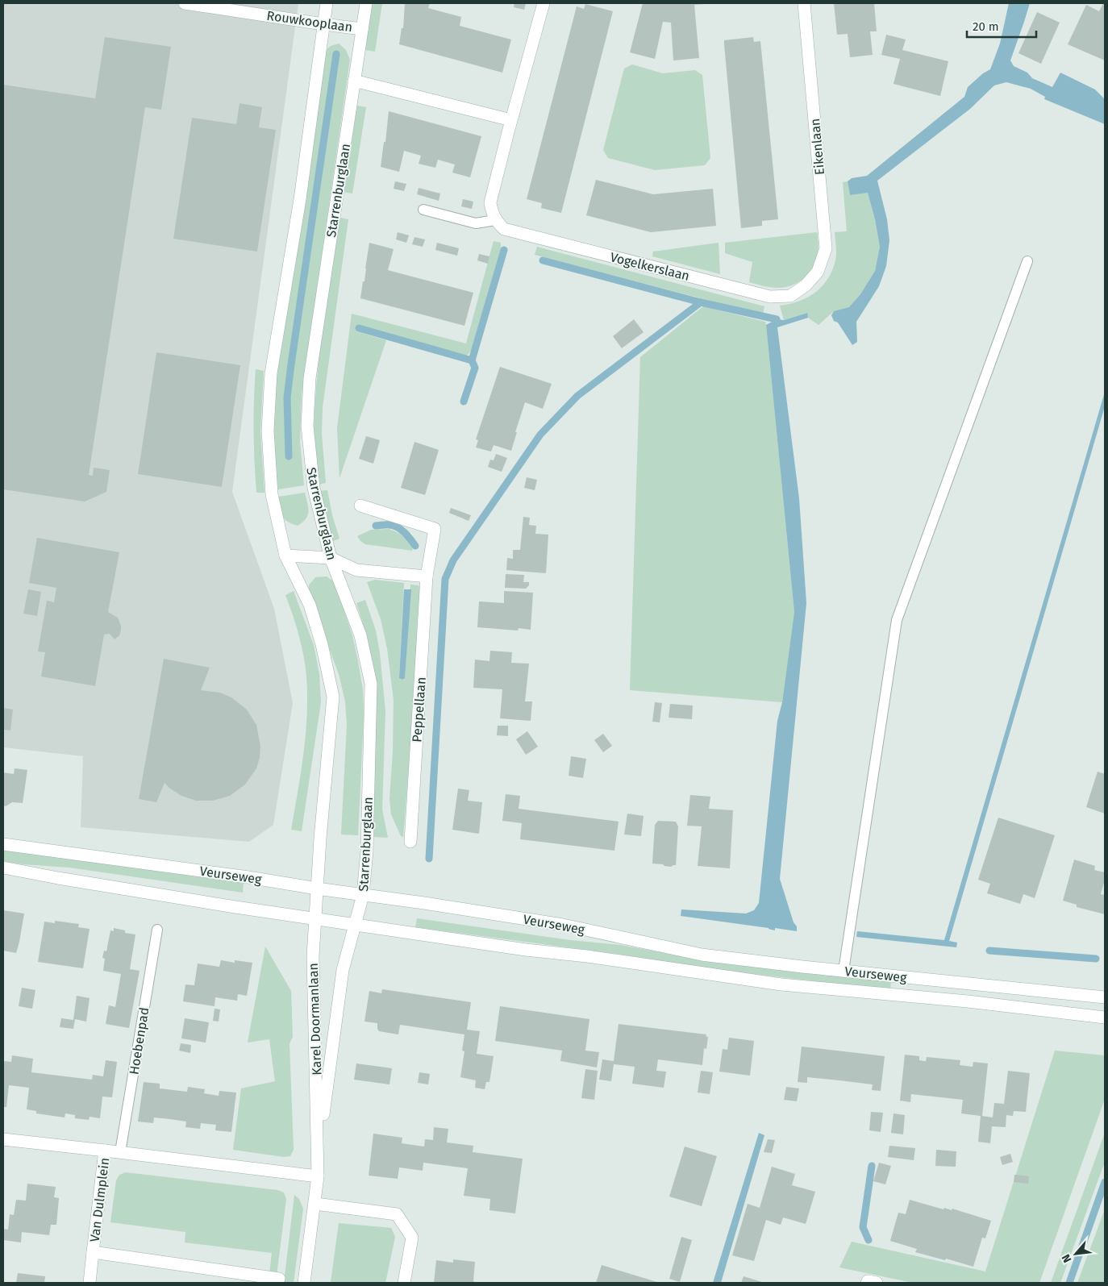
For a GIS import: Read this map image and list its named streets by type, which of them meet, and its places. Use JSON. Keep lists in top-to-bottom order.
{
  "streets": {
    "street": [
      "Rouwkooplaan",
      "Eikenlaan",
      "Starrenburglaan",
      "Vogelkerslaan",
      "Peppellaan",
      "Veurseweg",
      "Karel Doormanlaan",
      "Van Dulmplein"
    ],
    "lane": ["Hoebenpad"]
  },
  "crossings": [
    ["Rouwkooplaan", "Starrenburglaan"],
    ["Eikenlaan", "Vogelkerslaan"],
    ["Starrenburglaan", "Veurseweg"],
    ["Starrenburglaan", "Karel Doormanlaan"],
    ["Veurseweg", "Karel Doormanlaan"],
    ["Karel Doormanlaan", "Van Dulmplein"],
    ["Hoebenpad", "Van Dulmplein"]
  ],
  "scale_bar": "20 m",
  "north": "bottom left"
}
